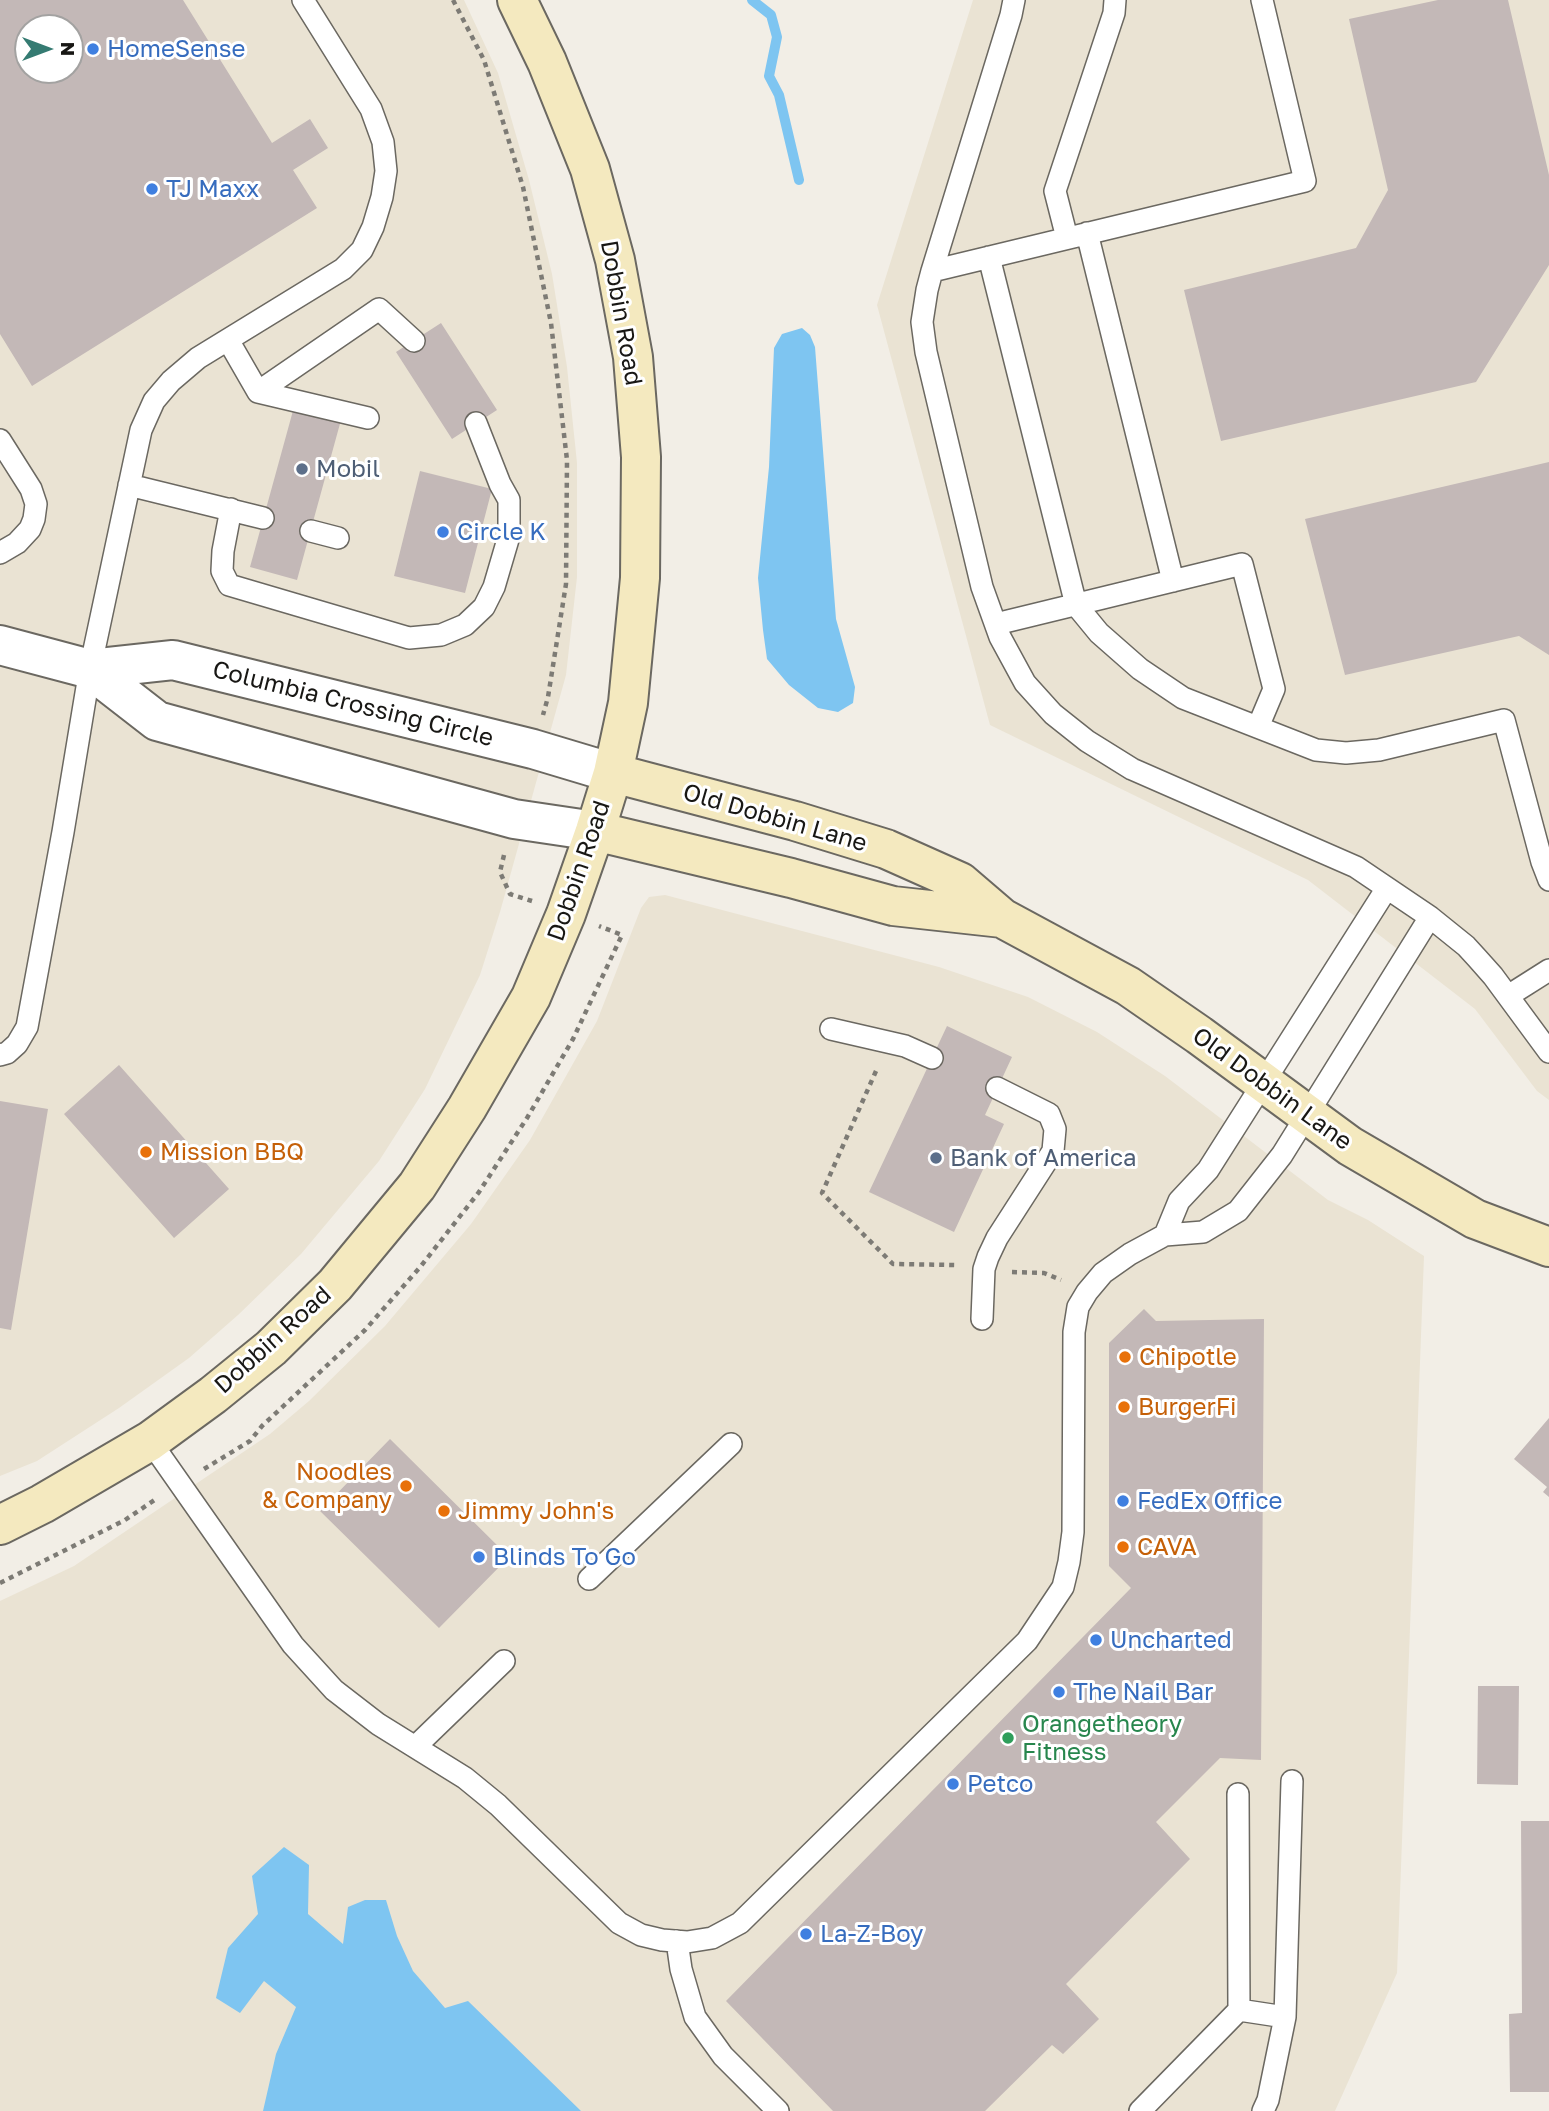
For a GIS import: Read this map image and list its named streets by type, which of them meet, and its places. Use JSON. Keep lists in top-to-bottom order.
{
  "streets": {
    "street": ["Dobbin Road", "Columbia Crossing Circle", "Old Dobbin Lane"]
  },
  "crossings": [
    ["Dobbin Road", "Columbia Crossing Circle"],
    ["Dobbin Road", "Old Dobbin Lane"],
    ["Columbia Crossing Circle", "Old Dobbin Lane"]
  ],
  "places": [
    "HomeSense",
    "TJ Maxx",
    "Mobil",
    "Circle K",
    "Mission BBQ",
    "Bank of America",
    "Chipotle",
    "BurgerFi",
    "Noodles & Company",
    "FedEx Office",
    "Jimmy John's",
    "CAVA",
    "Blinds To Go",
    "Uncharted",
    "The Nail Bar",
    "Orangetheory Fitness",
    "Petco",
    "La-Z-Boy"
  ],
  "north": "right"
}
